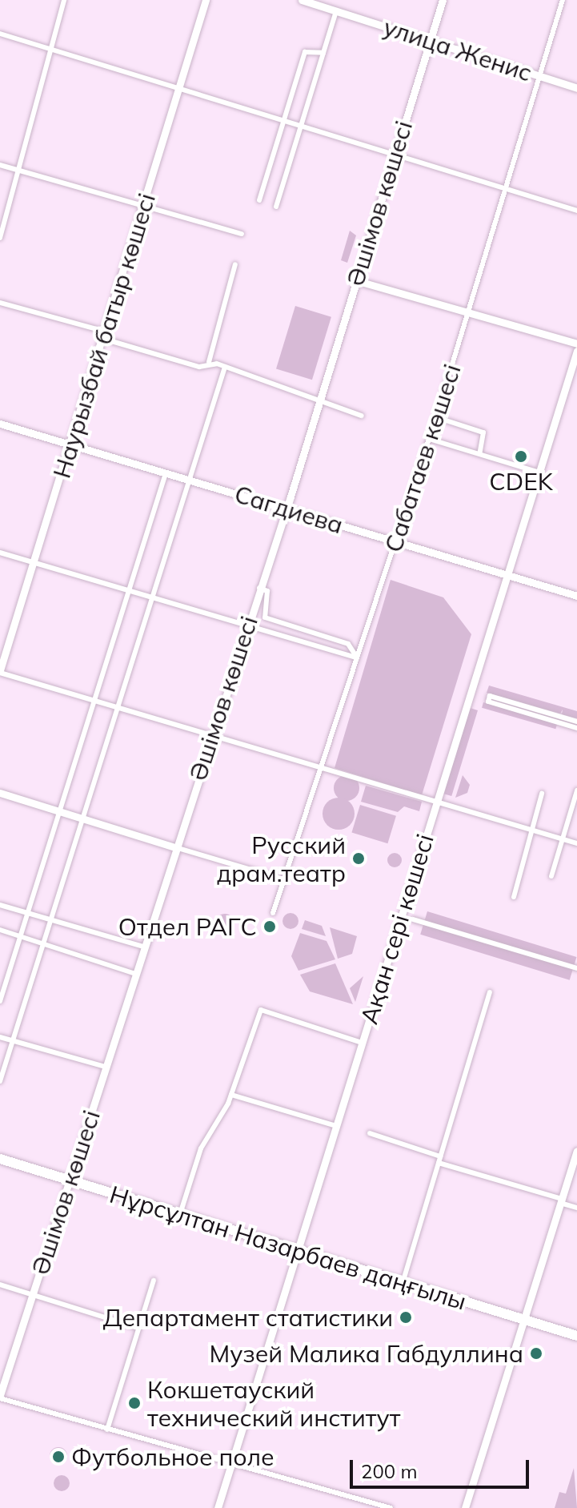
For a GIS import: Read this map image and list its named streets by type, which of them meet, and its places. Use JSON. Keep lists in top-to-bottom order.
{
  "streets": {
    "highway": ["Нұрсұлтан Назарбаев даңғылы"],
    "street": [
      "улица Женис",
      "Әшімов көшесі",
      "Наурызбай батыр көшесі",
      "Сабатаев көшесі",
      "Сагдиева",
      "Ақан сері көшесі"
    ]
  },
  "crossings": [
    ["улица Женис", "Әшімов көшесі"],
    ["улица Женис", "Сабатаев көшесі"],
    ["Әшімов көшесі", "Сагдиева"],
    ["Әшімов көшесі", "Нұрсұлтан Назарбаев даңғылы"],
    ["Наурызбай батыр көшесі", "Сагдиева"],
    ["Сабатаев көшесі", "Сагдиева"],
    ["Сагдиева", "Ақан сері көшесі"],
    ["Ақан сері көшесі", "Нұрсұлтан Назарбаев даңғылы"]
  ],
  "places": [
    "CDEK",
    "Русский драм.театр",
    "Отдел РАГС",
    "Департамент статистики",
    "Музей Малика Габдуллина",
    "Кокшетауский технический институт",
    "Футбольное поле"
  ],
  "scale_bar": "200 m"
}
